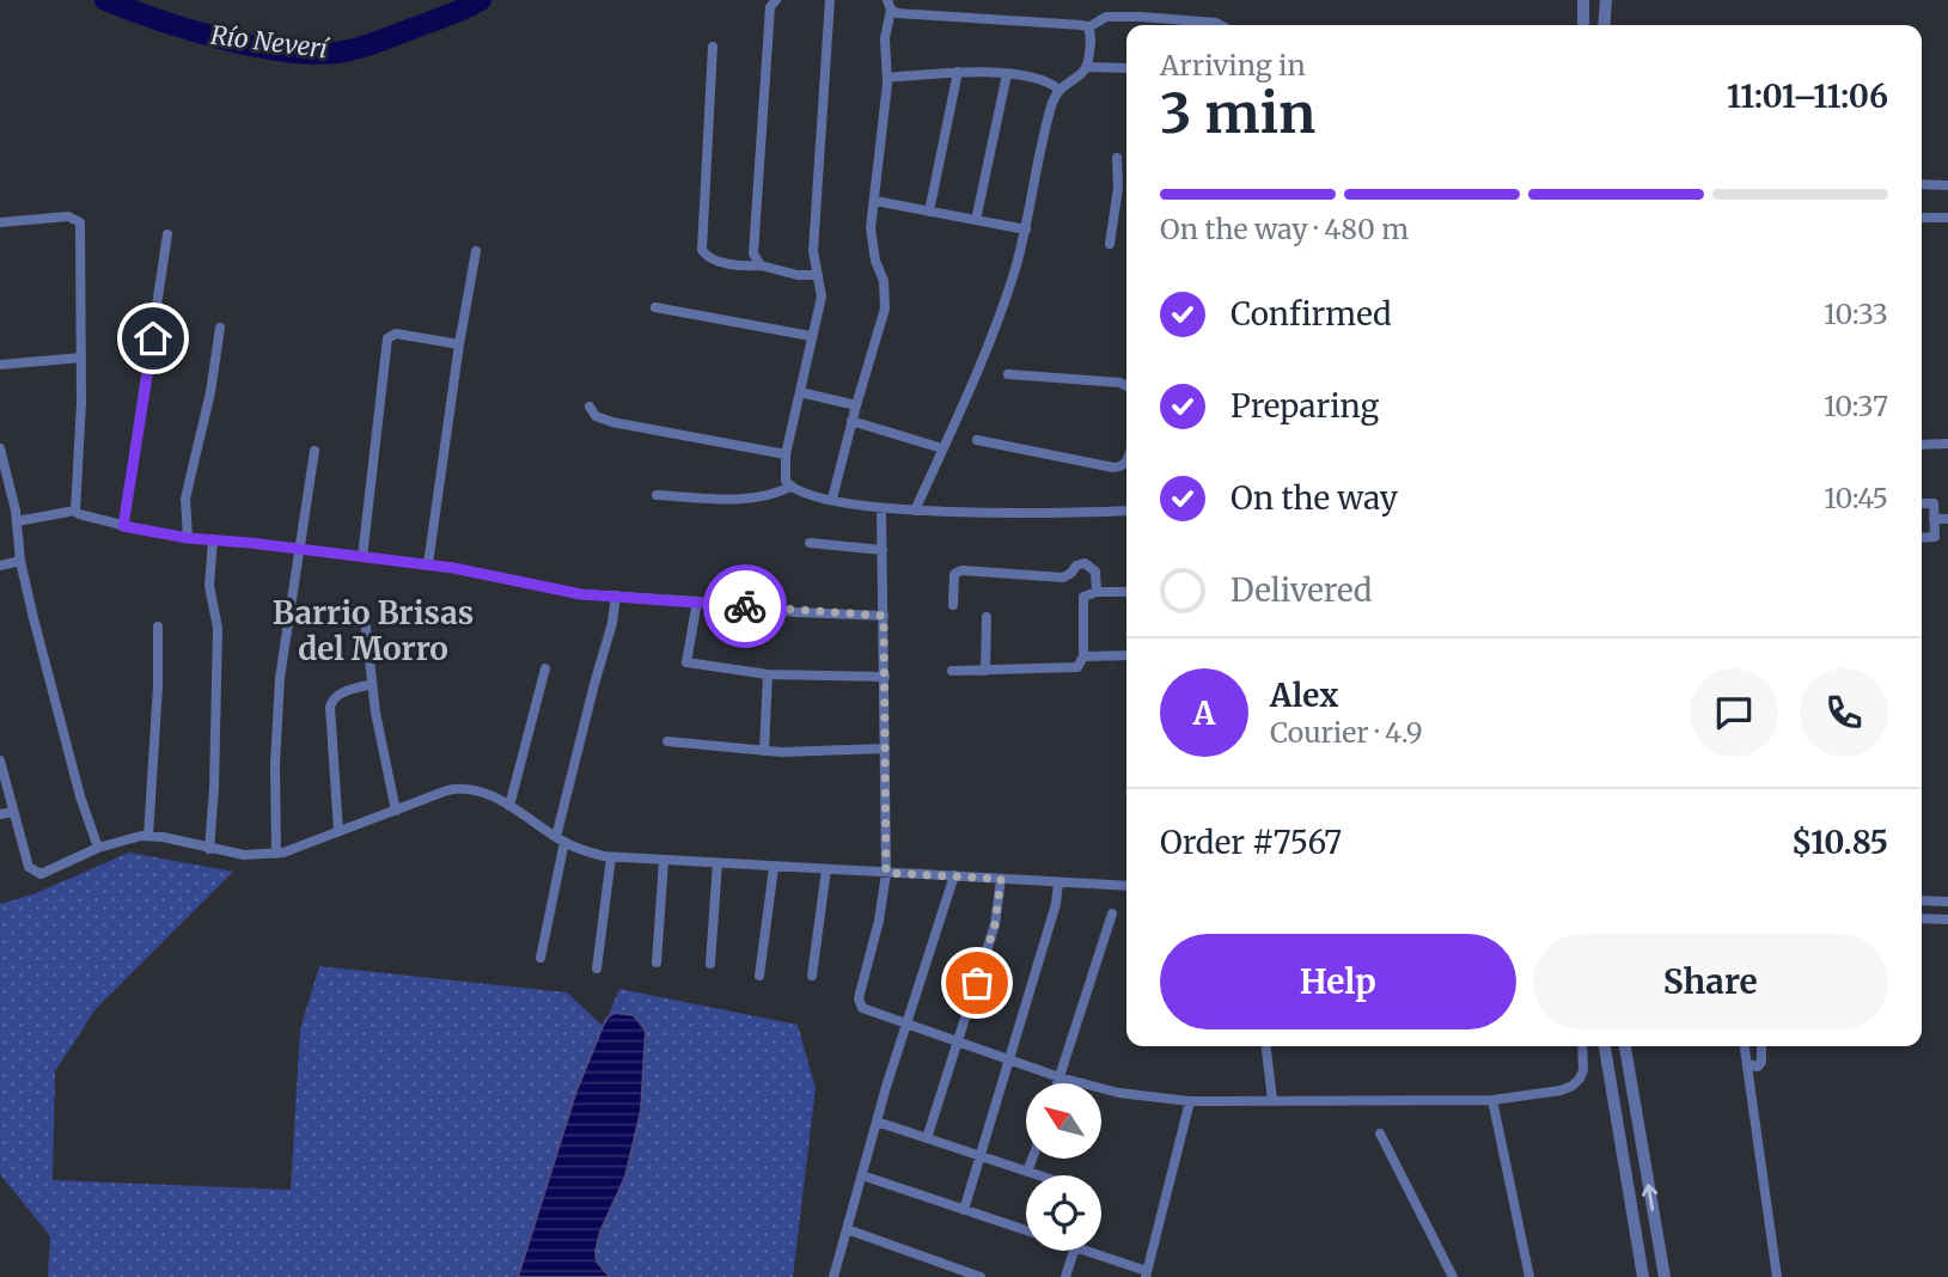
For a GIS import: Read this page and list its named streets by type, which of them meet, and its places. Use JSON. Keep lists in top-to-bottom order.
{
  "districts": ["Barrio Brisas del Morro"],
  "water": ["Río Neverí"],
  "north": "top left",
  "page": {
    "heading": ["3 min", "Arriving in", "11:01–11:06"],
    "panel": [
      "Alex",
      "Courier · 4.9",
      "Order #7567",
      "$10.85"
    ],
    "bar": "On the way · 480 m",
    "list": [
      ["Confirmed", "10:33"],
      ["Preparing", "10:37"],
      ["On the way", "10:45"],
      "Delivered"
    ],
    "round": "A",
    "buttons": ["Help", "Share"]
  }
}
